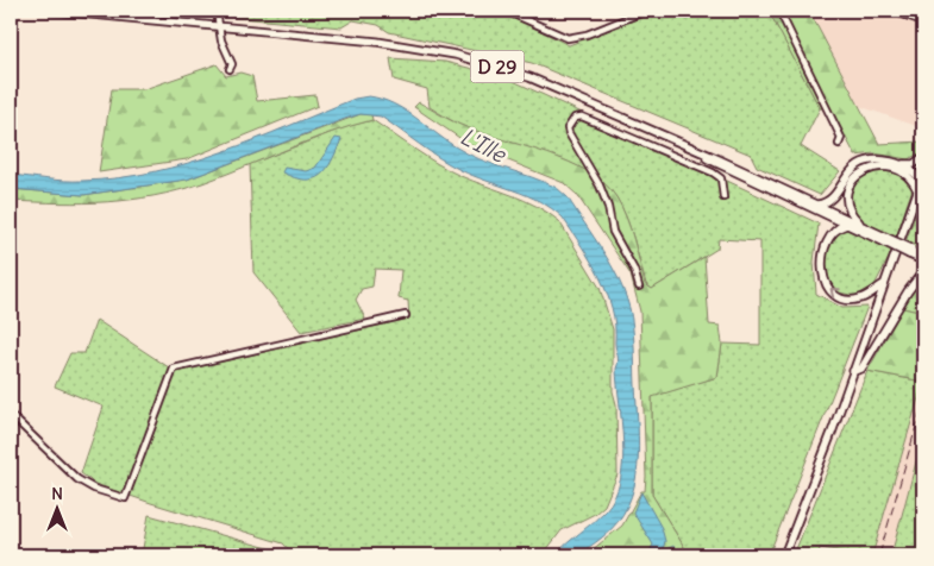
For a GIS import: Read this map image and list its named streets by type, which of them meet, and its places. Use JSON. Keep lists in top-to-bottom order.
{
  "streets": {
    "main road": ["D 29"]
  },
  "water": ["L'Ille"],
  "north": "top"
}
